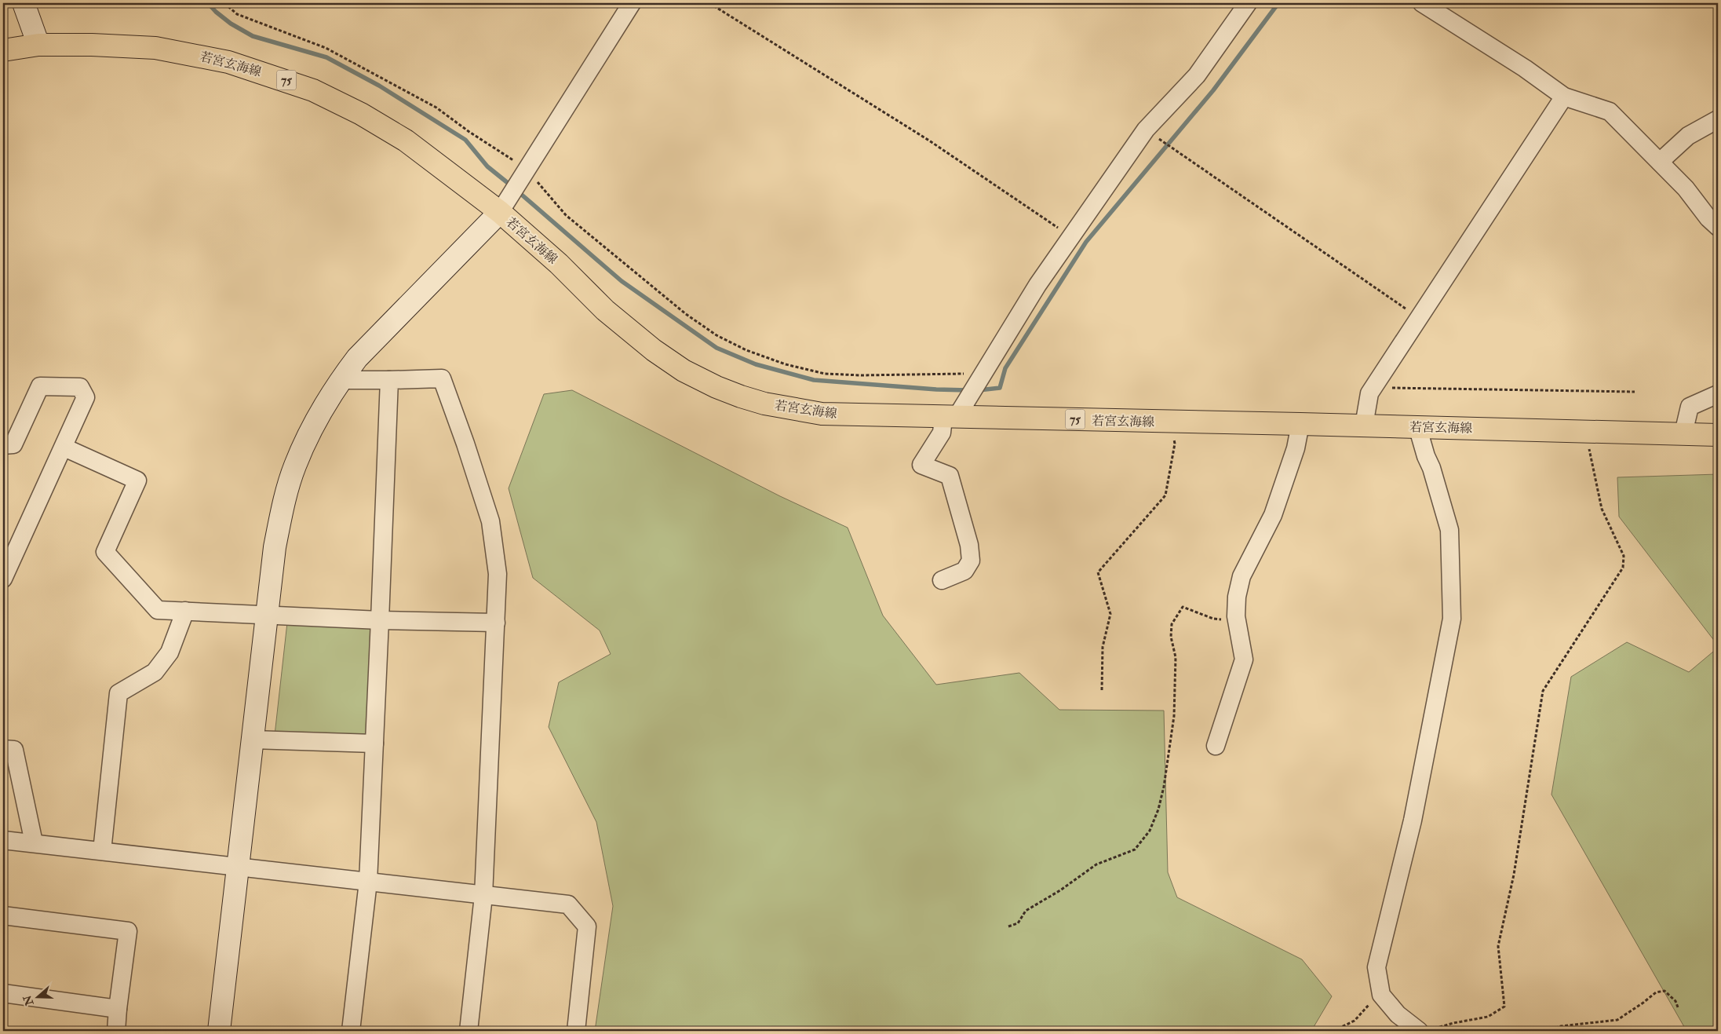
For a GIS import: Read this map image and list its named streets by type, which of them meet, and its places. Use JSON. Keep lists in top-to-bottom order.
{
  "streets": {
    "main road": ["若宮玄海線", "75"]
  },
  "north": "left"
}
